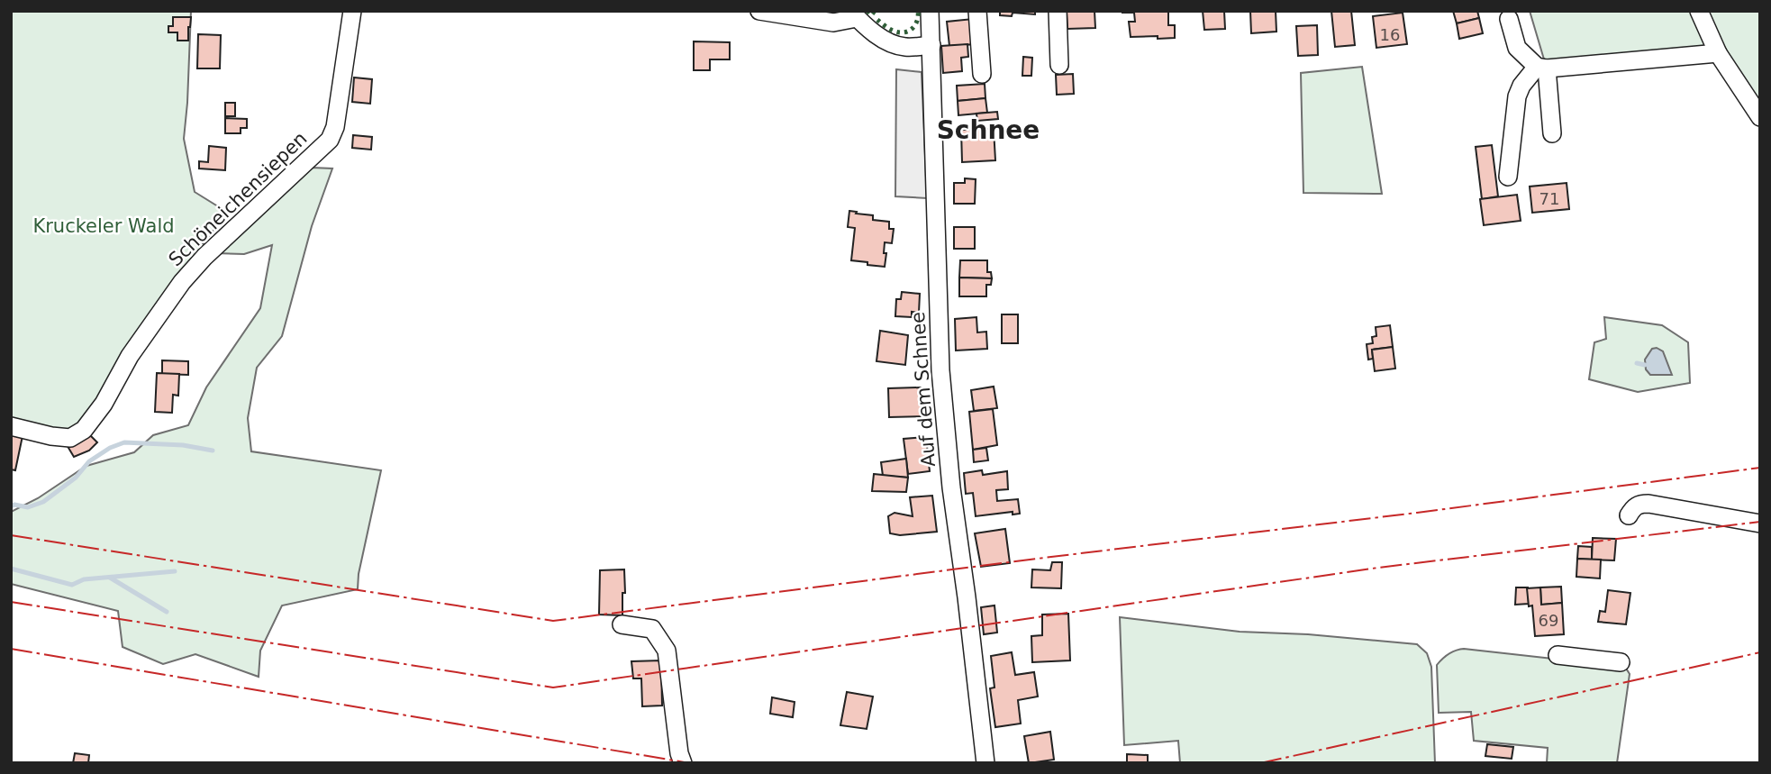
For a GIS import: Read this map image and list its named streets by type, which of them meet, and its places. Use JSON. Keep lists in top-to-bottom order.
{
  "streets": {
    "street": ["Schöneichensiepen", "Auf dem Schnee"]
  },
  "districts": ["Schnee"],
  "parks": ["Kruckeler Wald"],
  "house_numbers": ["16", "71", "69"]
}
